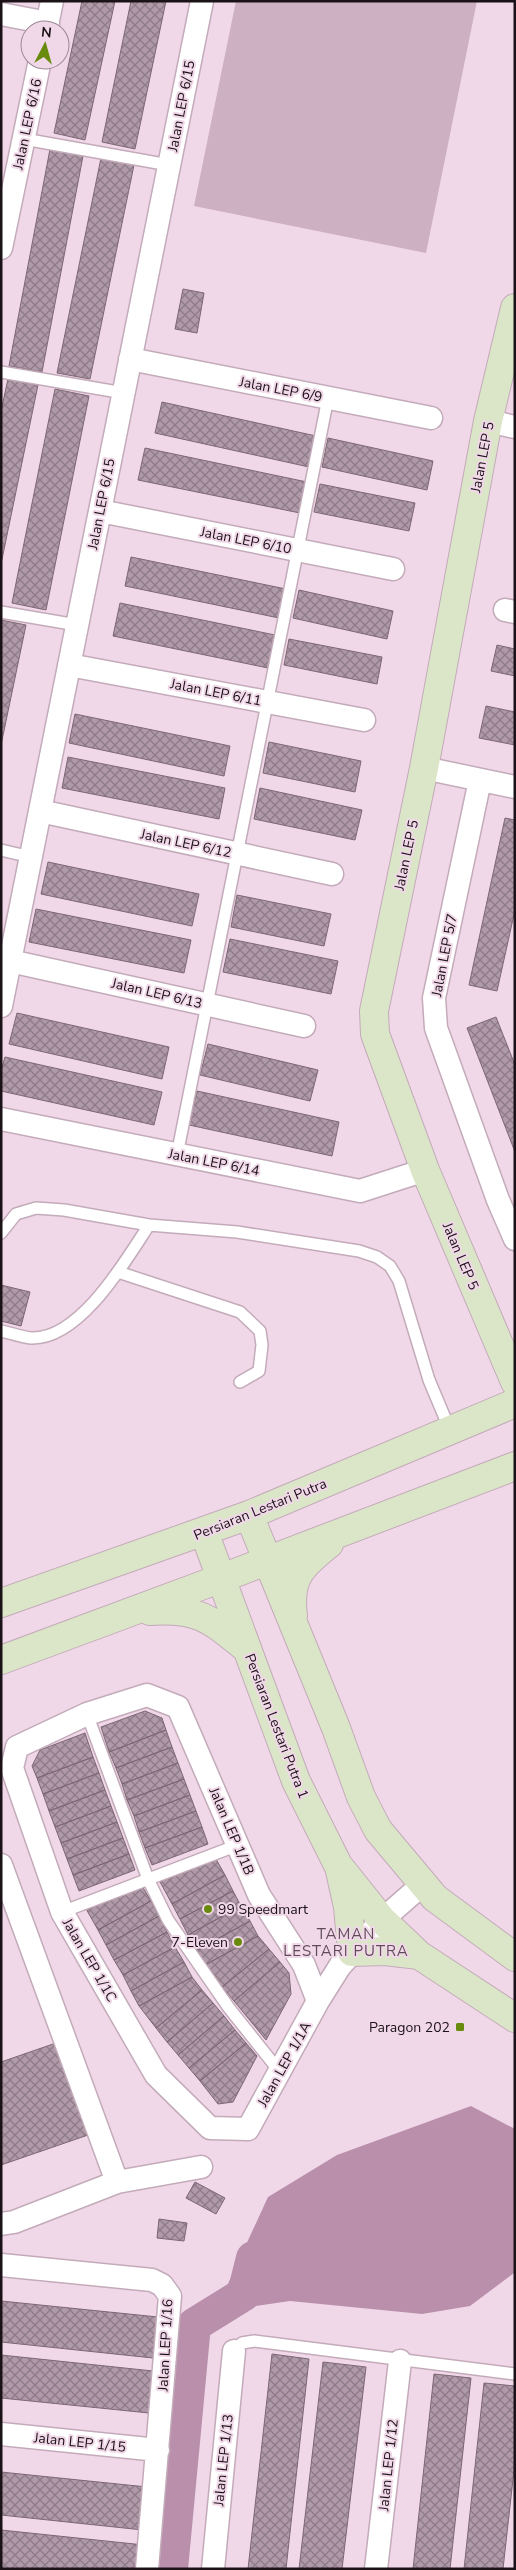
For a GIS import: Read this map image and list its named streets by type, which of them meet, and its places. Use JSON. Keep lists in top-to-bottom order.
{
  "streets": {
    "street": [
      "Jalan LEP 6/15",
      "Jalan LEP 6/16",
      "Jalan LEP 6/9",
      "Jalan LEP 5",
      "Jalan LEP 6/10",
      "Jalan LEP 6/11",
      "Jalan LEP 6/12",
      "Jalan LEP 5/7",
      "Jalan LEP 6/13",
      "Jalan LEP 6/14",
      "Persiaran Lestari Putra",
      "Persiaran Lestari Putra 1",
      "Jalan LEP 1/1B",
      "Jalan LEP 1/1C",
      "Jalan LEP 1/1A",
      "Jalan LEP 1/16",
      "Jalan LEP 1/15",
      "Jalan LEP 1/13",
      "Jalan LEP 1/12"
    ]
  },
  "crossings": [
    ["Jalan LEP 6/15", "Jalan LEP 6/9"],
    ["Jalan LEP 6/15", "Jalan LEP 6/10"],
    ["Jalan LEP 6/15", "Jalan LEP 6/11"],
    ["Jalan LEP 6/15", "Jalan LEP 6/12"],
    ["Jalan LEP 6/15", "Jalan LEP 6/13"],
    ["Jalan LEP 5", "Jalan LEP 6/14"],
    ["Persiaran Lestari Putra", "Persiaran Lestari Putra 1"],
    ["Jalan LEP 1/1B", "Jalan LEP 1/1C"],
    ["Jalan LEP 1/1B", "Jalan LEP 1/1A"],
    ["Jalan LEP 1/1C", "Jalan LEP 1/1A"],
    ["Jalan LEP 1/16", "Jalan LEP 1/15"]
  ],
  "districts": ["TAMAN LESTARI PUTRA"],
  "places": {
    "other": ["99 Speedmart", "7-Eleven"],
    "transit": ["Paragon 202"]
  },
  "north": "top"
}
